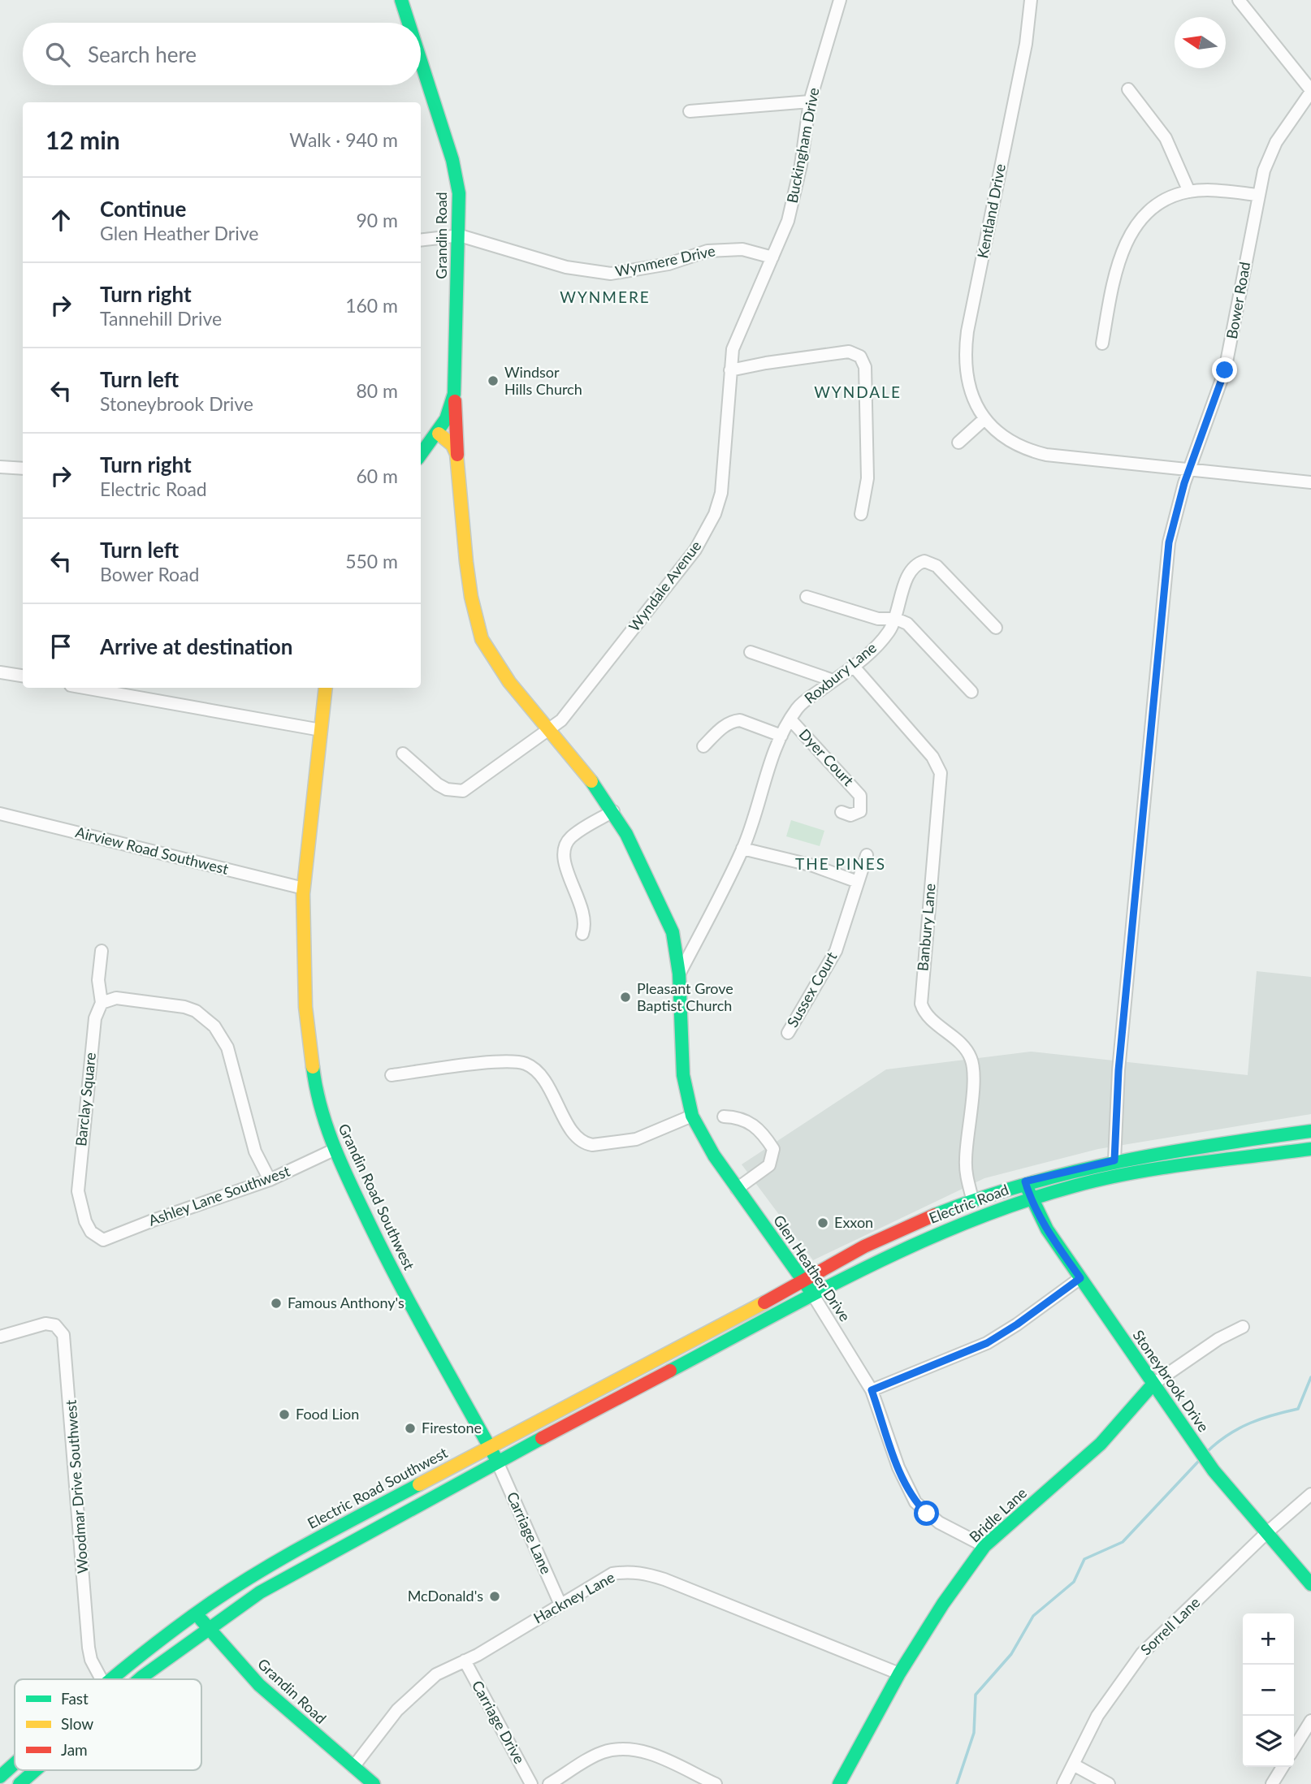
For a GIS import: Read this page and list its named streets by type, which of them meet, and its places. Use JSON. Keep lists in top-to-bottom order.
{
  "streets": {
    "street": [
      "Buckingham Drive",
      "Kentland Drive",
      "Grandin Road",
      "Wynmere Drive",
      "Bower Road",
      "Wyndale Avenue",
      "Roxbury Lane",
      "Dyer Court",
      "Airview Road Southwest",
      "Banbury Lane",
      "Sussex Court",
      "Barclay Square",
      "Ashley Lane Southwest",
      "Grandin Road Southwest",
      "Electric Road",
      "Glen Heather Drive",
      "Stoneybrook Drive",
      "Woodmar Drive Southwest",
      "Electric Road Southwest",
      "Bridle Lane",
      "Carriage Lane",
      "Hackney Lane",
      "Sorrell Lane",
      "Carriage Drive"
    ]
  },
  "crossings": [
    ["Buckingham Drive", "Wynmere Drive"],
    ["Buckingham Drive", "Wyndale Avenue"],
    ["Kentland Drive", "Bower Road"],
    ["Grandin Road", "Wynmere Drive"],
    ["Grandin Road", "Glen Heather Drive"],
    ["Grandin Road", "Electric Road Southwest"],
    ["Grandin Road", "Hackney Lane"],
    ["Wynmere Drive", "Wyndale Avenue"],
    ["Bower Road", "Electric Road"],
    ["Wyndale Avenue", "Glen Heather Drive"],
    ["Roxbury Lane", "Dyer Court"],
    ["Roxbury Lane", "Banbury Lane"],
    ["Roxbury Lane", "Glen Heather Drive"],
    ["Airview Road Southwest", "Grandin Road Southwest"],
    ["Banbury Lane", "Electric Road"],
    ["Barclay Square", "Ashley Lane Southwest"],
    ["Ashley Lane Southwest", "Grandin Road Southwest"],
    ["Grandin Road Southwest", "Electric Road"],
    ["Grandin Road Southwest", "Electric Road Southwest"],
    ["Grandin Road Southwest", "Carriage Lane"],
    ["Electric Road", "Glen Heather Drive"],
    ["Electric Road", "Stoneybrook Drive"],
    ["Electric Road", "Electric Road Southwest"],
    ["Electric Road", "Carriage Lane"],
    ["Glen Heather Drive", "Electric Road Southwest"],
    ["Glen Heather Drive", "Bridle Lane"],
    ["Stoneybrook Drive", "Bridle Lane"],
    ["Stoneybrook Drive", "Sorrell Lane"],
    ["Bridle Lane", "Hackney Lane"],
    ["Carriage Lane", "Hackney Lane"],
    ["Hackney Lane", "Carriage Drive"]
  ],
  "districts": ["WYNMERE", "WYNDALE", "THE PINES"],
  "places": [
    "Windsor Hills Church",
    "Pleasant Grove Baptist Church",
    "Exxon",
    "Famous Anthony's",
    "Food Lion",
    "Firestone",
    "McDonald's"
  ],
  "legend": ["Fast", "Slow", "Jam"],
  "north": "left",
  "page": {
    "search": "Search here",
    "heading": ["12 min", "Walk · 940 m"],
    "list": [
      ["Continue", "Glen Heather Drive", "90 m"],
      ["Turn right", "Tannehill Drive", "160 m"],
      ["Turn left", "Stoneybrook Drive", "80 m"],
      ["Turn right", "Electric Road", "60 m"],
      ["Turn left", "Bower Road", "550 m"],
      "Arrive at destination"
    ],
    "map_buttons": ["+", "−"]
  }
}
